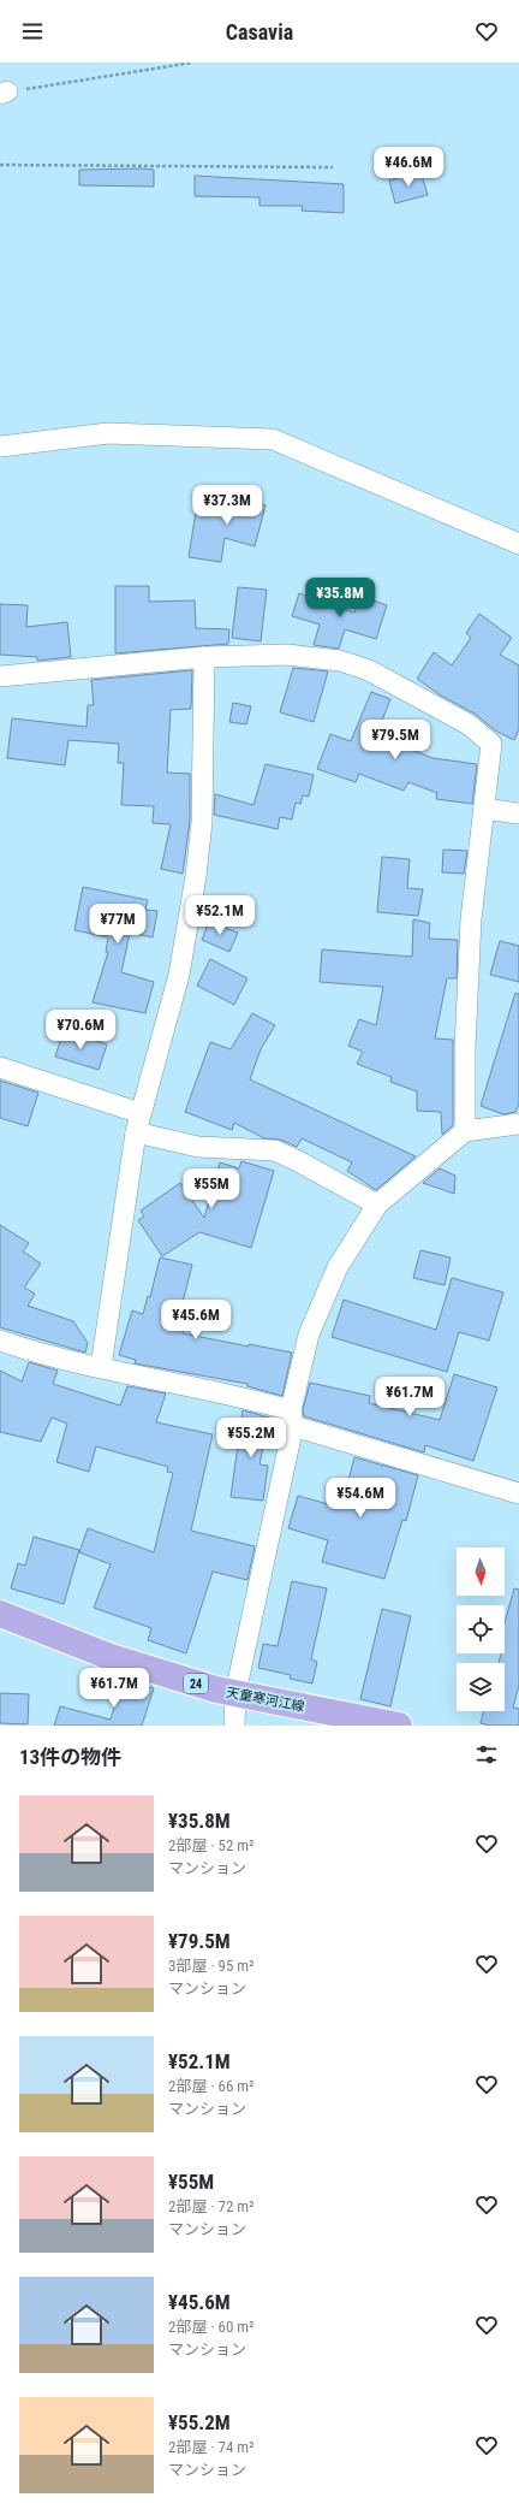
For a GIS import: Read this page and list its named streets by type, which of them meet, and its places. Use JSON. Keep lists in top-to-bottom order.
{
  "streets": {
    "main road": ["24", "天童寒河江線"]
  },
  "north": "bottom",
  "page": {
    "header": "Casavia",
    "price": [
      "¥46.6M",
      "¥37.3M",
      "¥35.8M",
      "¥79.5M",
      "¥52.1M",
      "¥77M",
      "¥70.6M",
      "¥55M",
      "¥45.6M",
      "¥61.7M",
      "¥55.2M",
      "¥54.6M",
      "¥61.7M"
    ],
    "heading": "13件の物件",
    "list": [
      {
        "name": "¥35.8M",
        "note": "2部屋 · 52 m² · マンション"
      },
      {
        "name": "¥79.5M",
        "note": "3部屋 · 95 m² · マンション"
      },
      {
        "name": "¥52.1M",
        "note": "2部屋 · 66 m² · マンション"
      },
      {
        "name": "¥55M",
        "note": "2部屋 · 72 m² · マンション"
      },
      {
        "name": "¥45.6M",
        "note": "2部屋 · 60 m² · マンション"
      },
      {
        "name": "¥55.2M",
        "note": "2部屋 · 74 m² · マンション"
      }
    ]
  }
}
